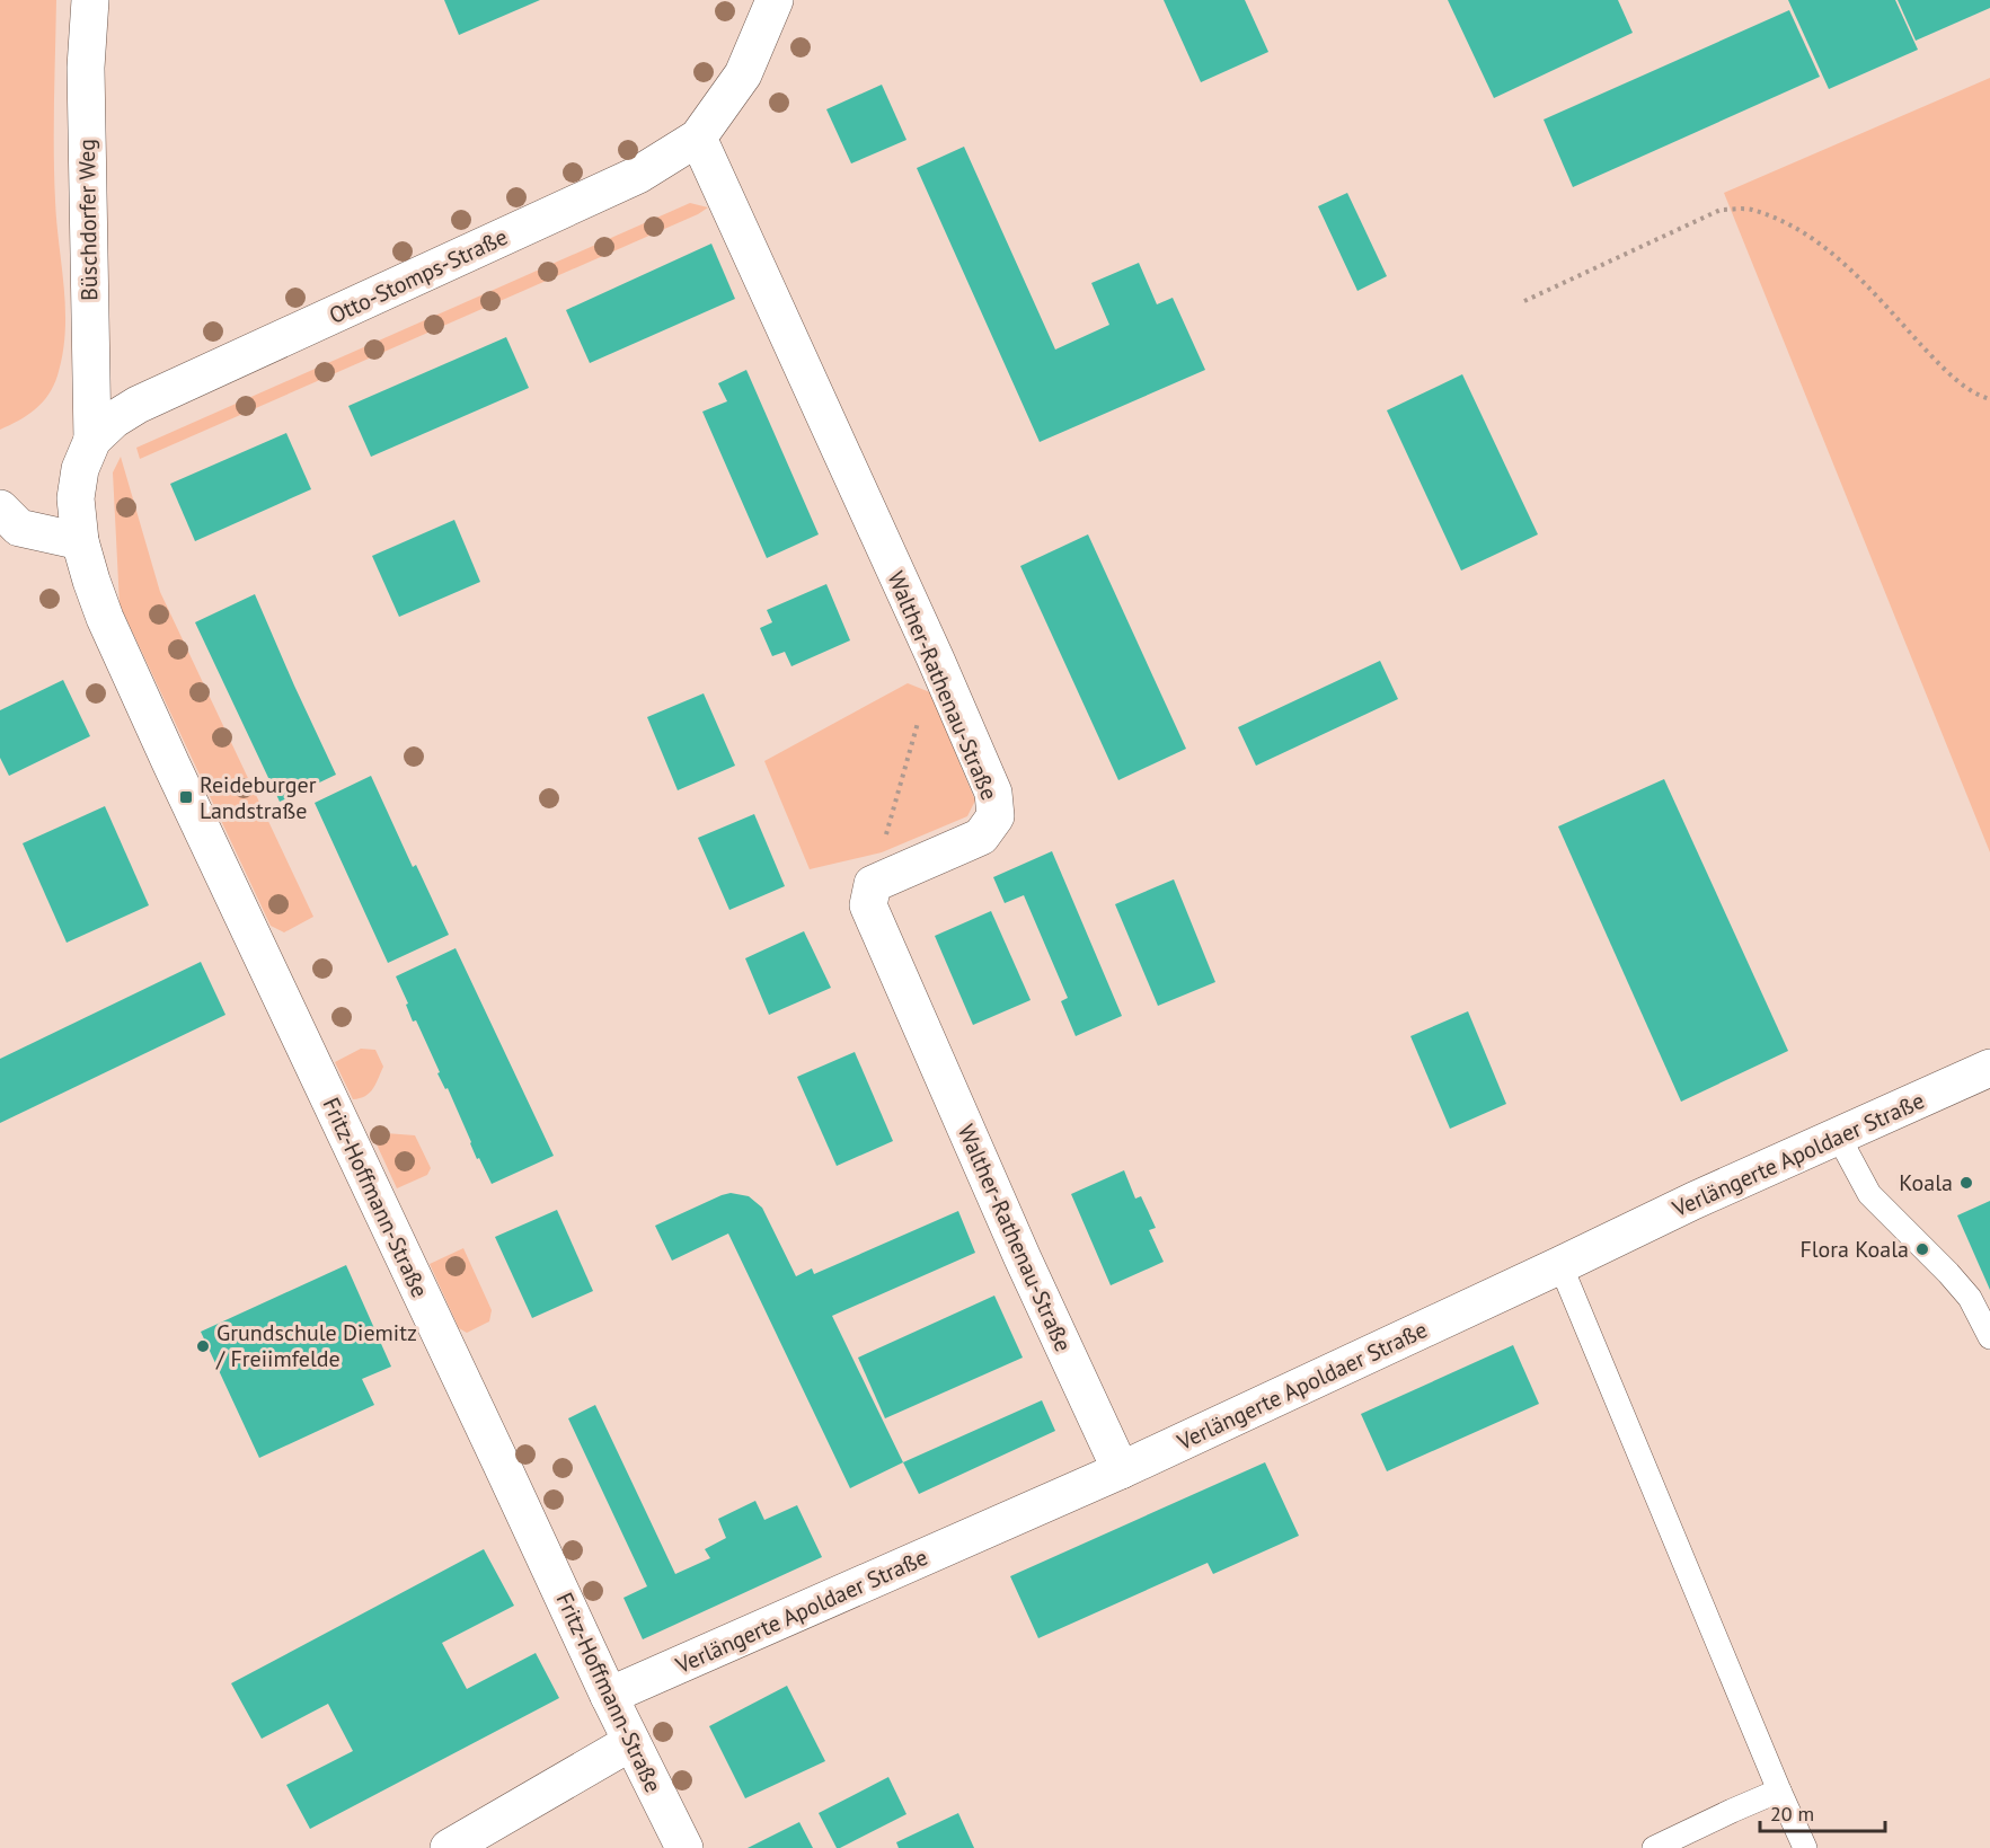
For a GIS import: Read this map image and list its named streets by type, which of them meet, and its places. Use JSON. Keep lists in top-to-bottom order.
{
  "streets": {
    "street": [
      "Büschdorfer Weg",
      "Otto-Stomps-Straße",
      "Walther-Rathenau-Straße",
      "Verlängerte Apoldaer Straße",
      "Fritz-Hoffmann-Straße"
    ]
  },
  "crossings": [
    ["Büschdorfer Weg", "Otto-Stomps-Straße"],
    ["Otto-Stomps-Straße", "Walther-Rathenau-Straße"],
    ["Otto-Stomps-Straße", "Fritz-Hoffmann-Straße"],
    ["Walther-Rathenau-Straße", "Verlängerte Apoldaer Straße"],
    ["Verlängerte Apoldaer Straße", "Fritz-Hoffmann-Straße"]
  ],
  "places": {
    "transit": ["Reideburger Landstraße"],
    "other": ["Koala", "Flora Koala", "Grundschule Diemitz / Freiimfelde"]
  },
  "scale_bar": "20 m"
}
